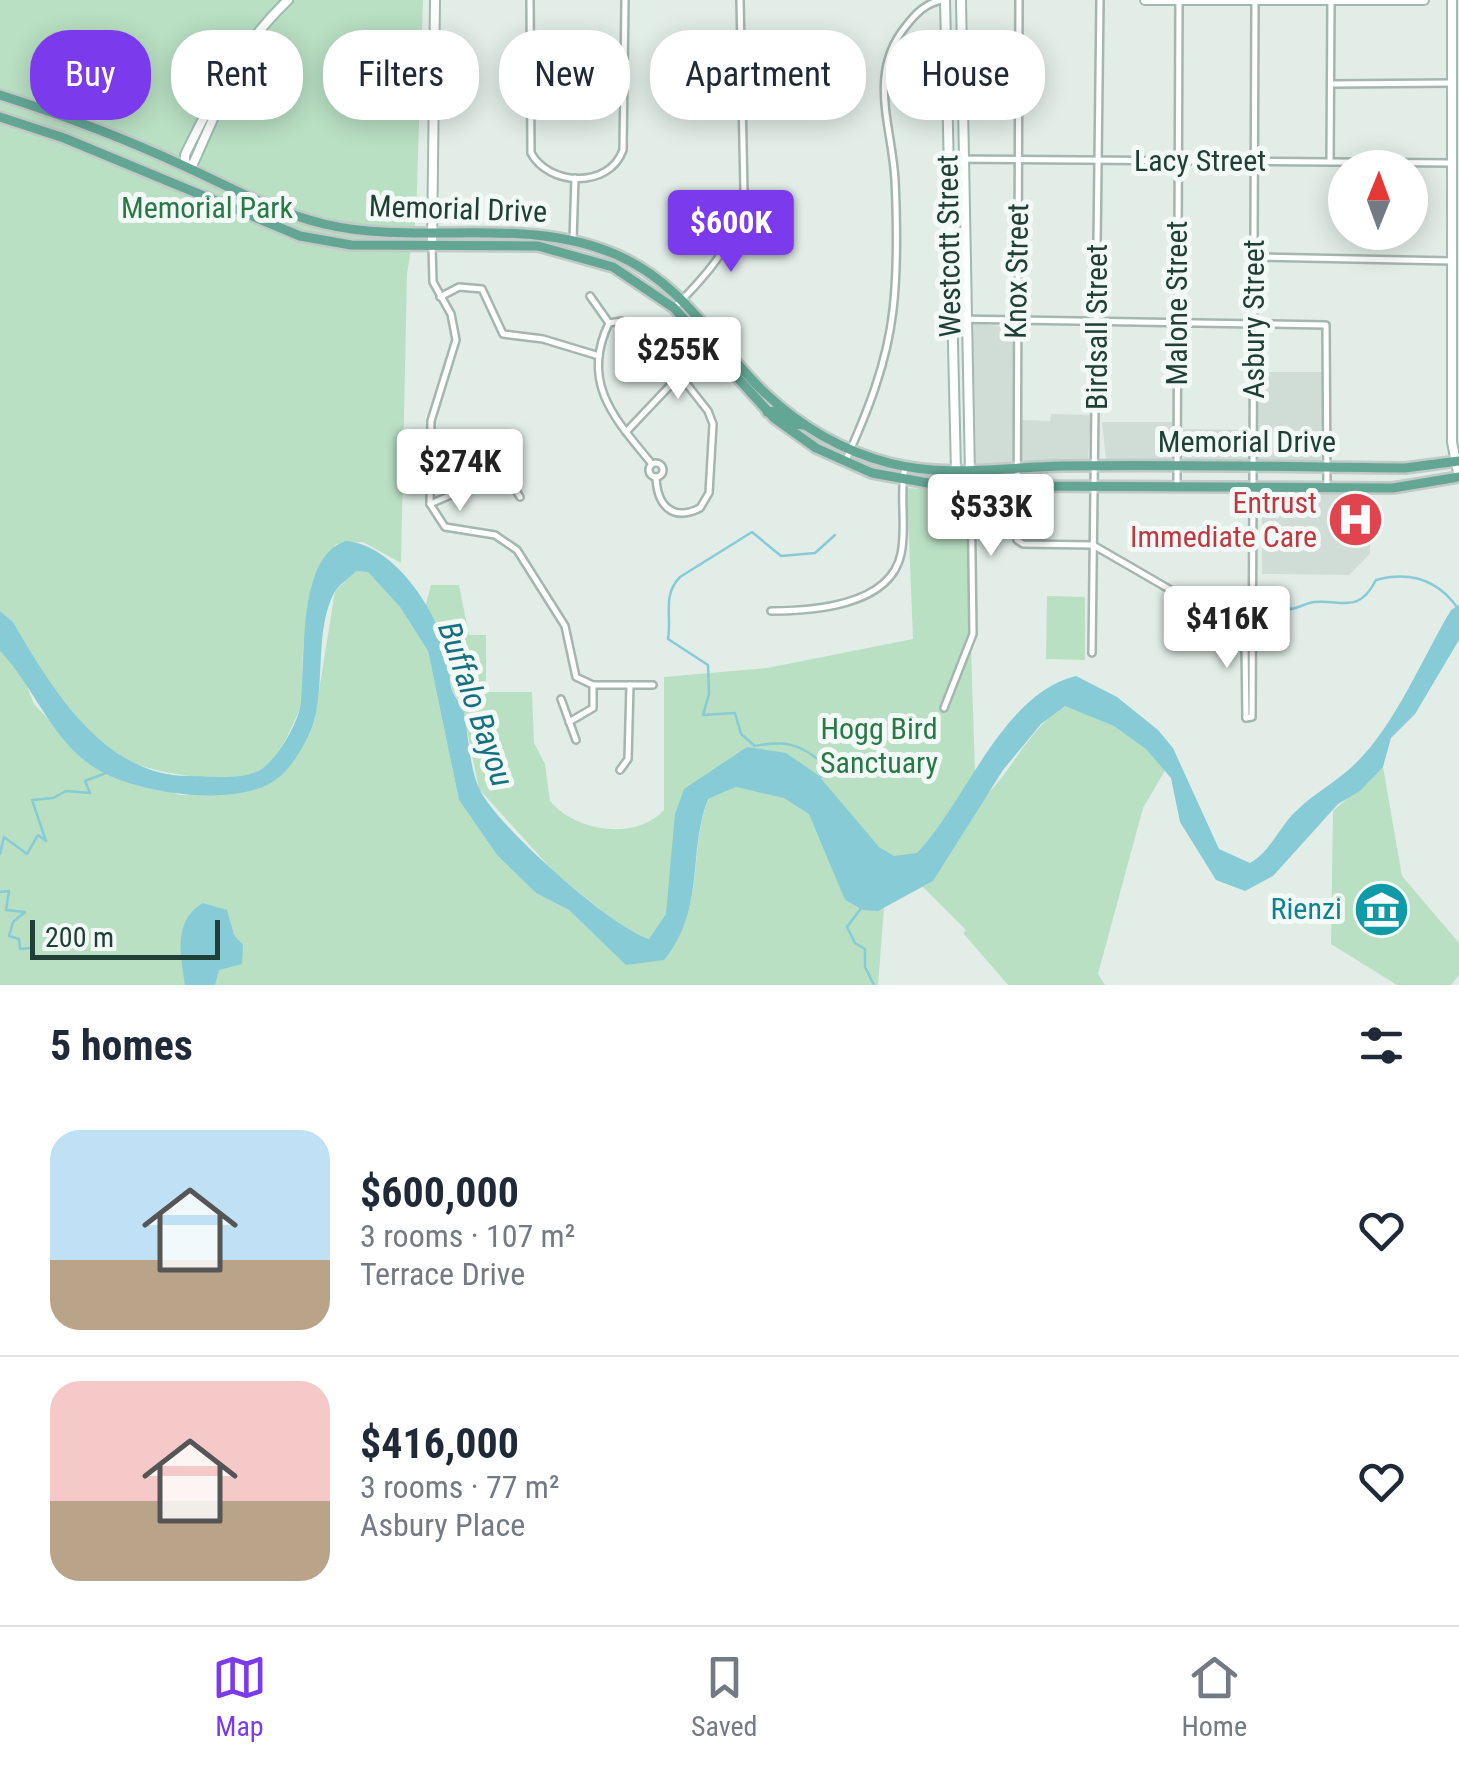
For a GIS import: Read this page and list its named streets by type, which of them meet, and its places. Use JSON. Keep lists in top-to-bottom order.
{
  "streets": {
    "main road": ["Memorial Drive"],
    "street": [
      "Lacy Street",
      "Westcott Street",
      "Knox Street",
      "Malone Street",
      "Asbury Street",
      "Birdsall Street"
    ]
  },
  "crossings": [
    ["Lacy Street", "Westcott Street"],
    ["Lacy Street", "Knox Street"],
    ["Lacy Street", "Malone Street"],
    ["Lacy Street", "Asbury Street"],
    ["Lacy Street", "Birdsall Street"],
    ["Memorial Drive", "Westcott Street"],
    ["Memorial Drive", "Knox Street"],
    ["Memorial Drive", "Malone Street"],
    ["Memorial Drive", "Asbury Street"],
    ["Memorial Drive", "Birdsall Street"],
    ["Knox Street", "Birdsall Street"]
  ],
  "water": ["Buffalo Bayou"],
  "parks": ["Memorial Park", "Hogg Bird Sanctuary"],
  "places": {
    "hospital": ["Entrust Immediate Care"],
    "museum": ["Rienzi"]
  },
  "scale_bar": "200 m",
  "north": "top",
  "page": {
    "chip": [
      "Buy",
      "Rent",
      "Filters",
      "New",
      "Apartment",
      "House"
    ],
    "price": [
      "$600K",
      "$255K",
      "$274K",
      "$533K",
      "$416K"
    ],
    "scale": "200 m",
    "heading": "5 homes",
    "list": [
      {
        "name": "$600,000",
        "note": "3 rooms · 107 m² · Terrace Drive"
      },
      {
        "name": "$416,000",
        "note": "3 rooms · 77 m² · Asbury Place"
      }
    ],
    "tabs": ["Map", "Saved", "Home"]
  }
}
